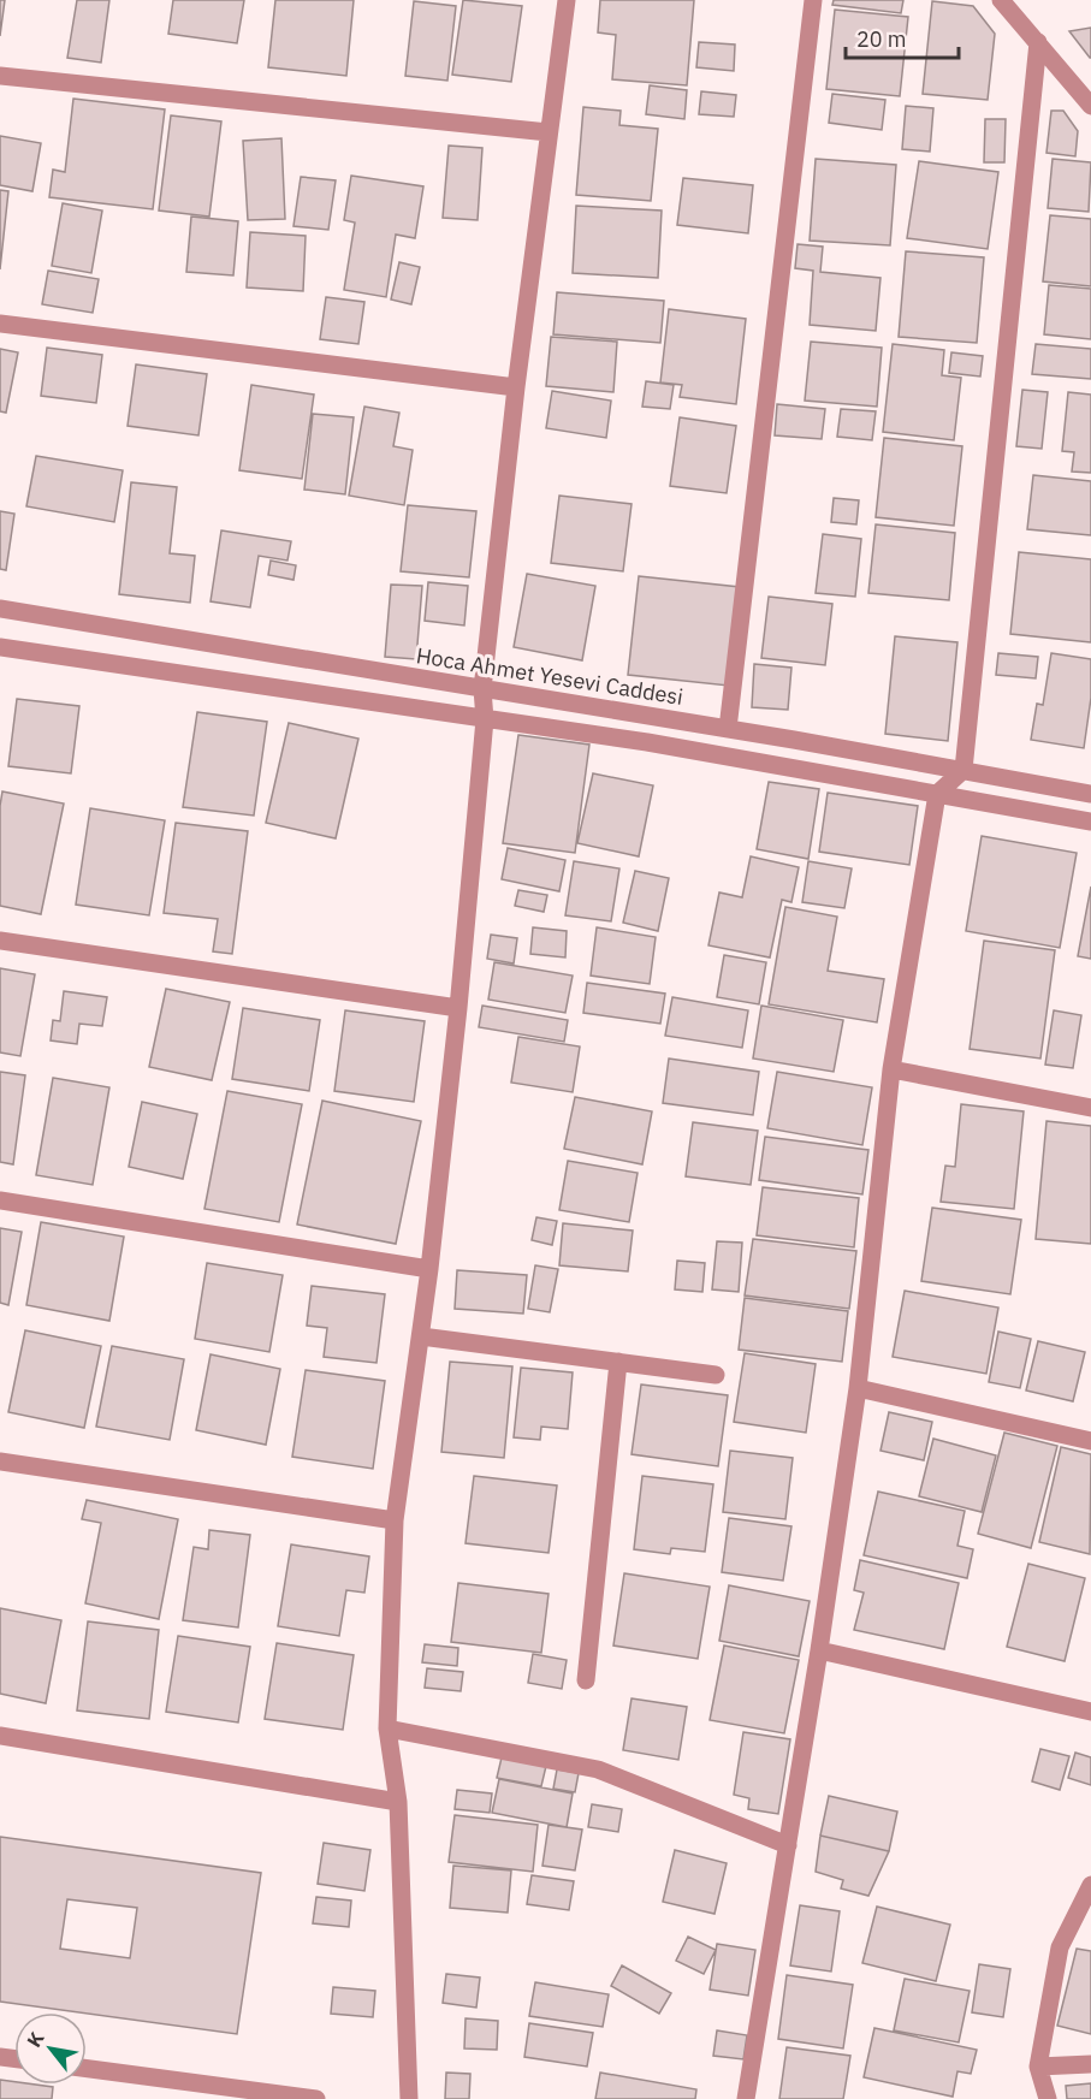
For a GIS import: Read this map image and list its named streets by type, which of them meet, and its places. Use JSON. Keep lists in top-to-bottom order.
{
  "streets": {
    "street": ["Hoca Ahmet Yesevi Caddesi"]
  },
  "scale_bar": "20 m",
  "north": "top left"
}
